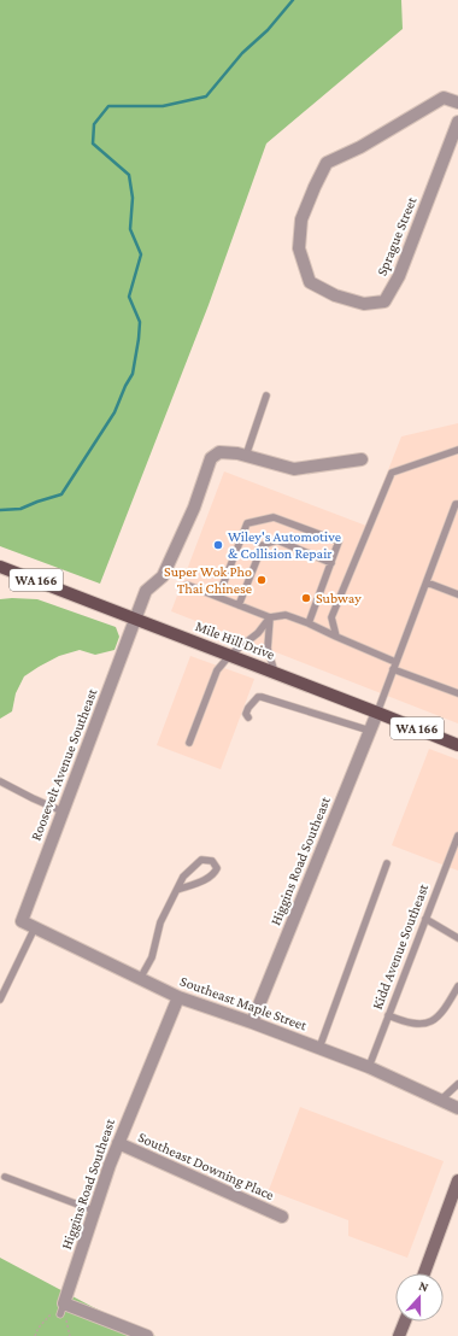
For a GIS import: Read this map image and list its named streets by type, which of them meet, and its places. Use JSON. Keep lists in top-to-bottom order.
{
  "streets": {
    "main road": ["WA 166", "Mile Hill Drive"],
    "street": [
      "Sprague Street",
      "Roosevelt Avenue Southeast",
      "Higgins Road Southeast",
      "Southeast Maple Street",
      "Southeast Downing Place"
    ],
    "lane": ["Kidd Avenue Southeast"]
  },
  "crossings": [
    ["Mile Hill Drive", "Roosevelt Avenue Southeast"],
    ["Mile Hill Drive", "Higgins Road Southeast"],
    ["Roosevelt Avenue Southeast", "Southeast Maple Street"],
    ["Higgins Road Southeast", "Southeast Maple Street"],
    ["Higgins Road Southeast", "Southeast Downing Place"],
    ["Kidd Avenue Southeast", "Southeast Maple Street"]
  ],
  "places": ["Wiley's Automotive & Collision Repair", "Super Wok Pho Thai Chinese", "Subway"],
  "north": "top"
}
